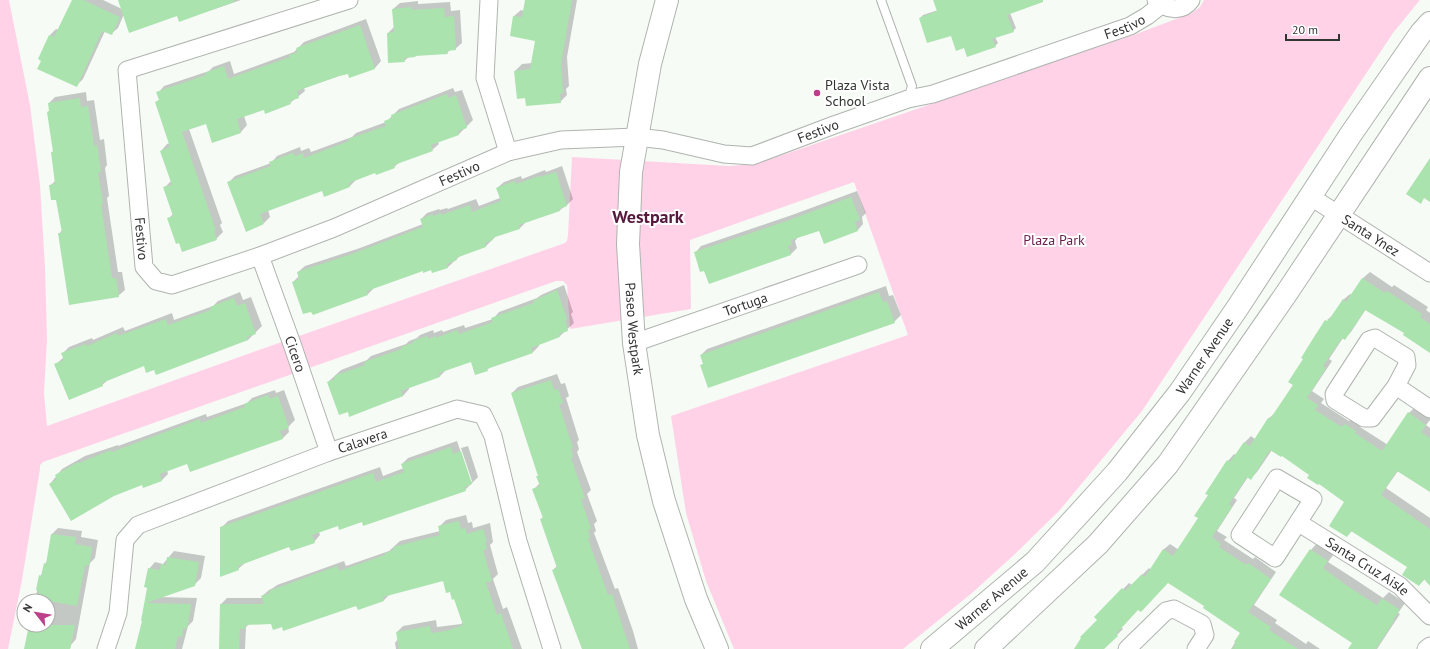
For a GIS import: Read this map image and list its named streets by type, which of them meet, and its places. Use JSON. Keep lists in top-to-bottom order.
{
  "streets": {
    "street": [
      "Festivo",
      "Santa Ynez",
      "Tortuga",
      "Paseo Westpark",
      "Cicero",
      "Warner Avenue",
      "Calavera",
      "Santa Cruz Aisle"
    ]
  },
  "crossings": [
    ["Festivo", "Paseo Westpark"],
    ["Festivo", "Cicero"],
    ["Santa Ynez", "Warner Avenue"],
    ["Tortuga", "Paseo Westpark"],
    ["Cicero", "Calavera"]
  ],
  "districts": ["Westpark"],
  "parks": ["Plaza Park"],
  "places": ["Plaza Vista School"],
  "scale_bar": "20 m",
  "north": "top left"
}
